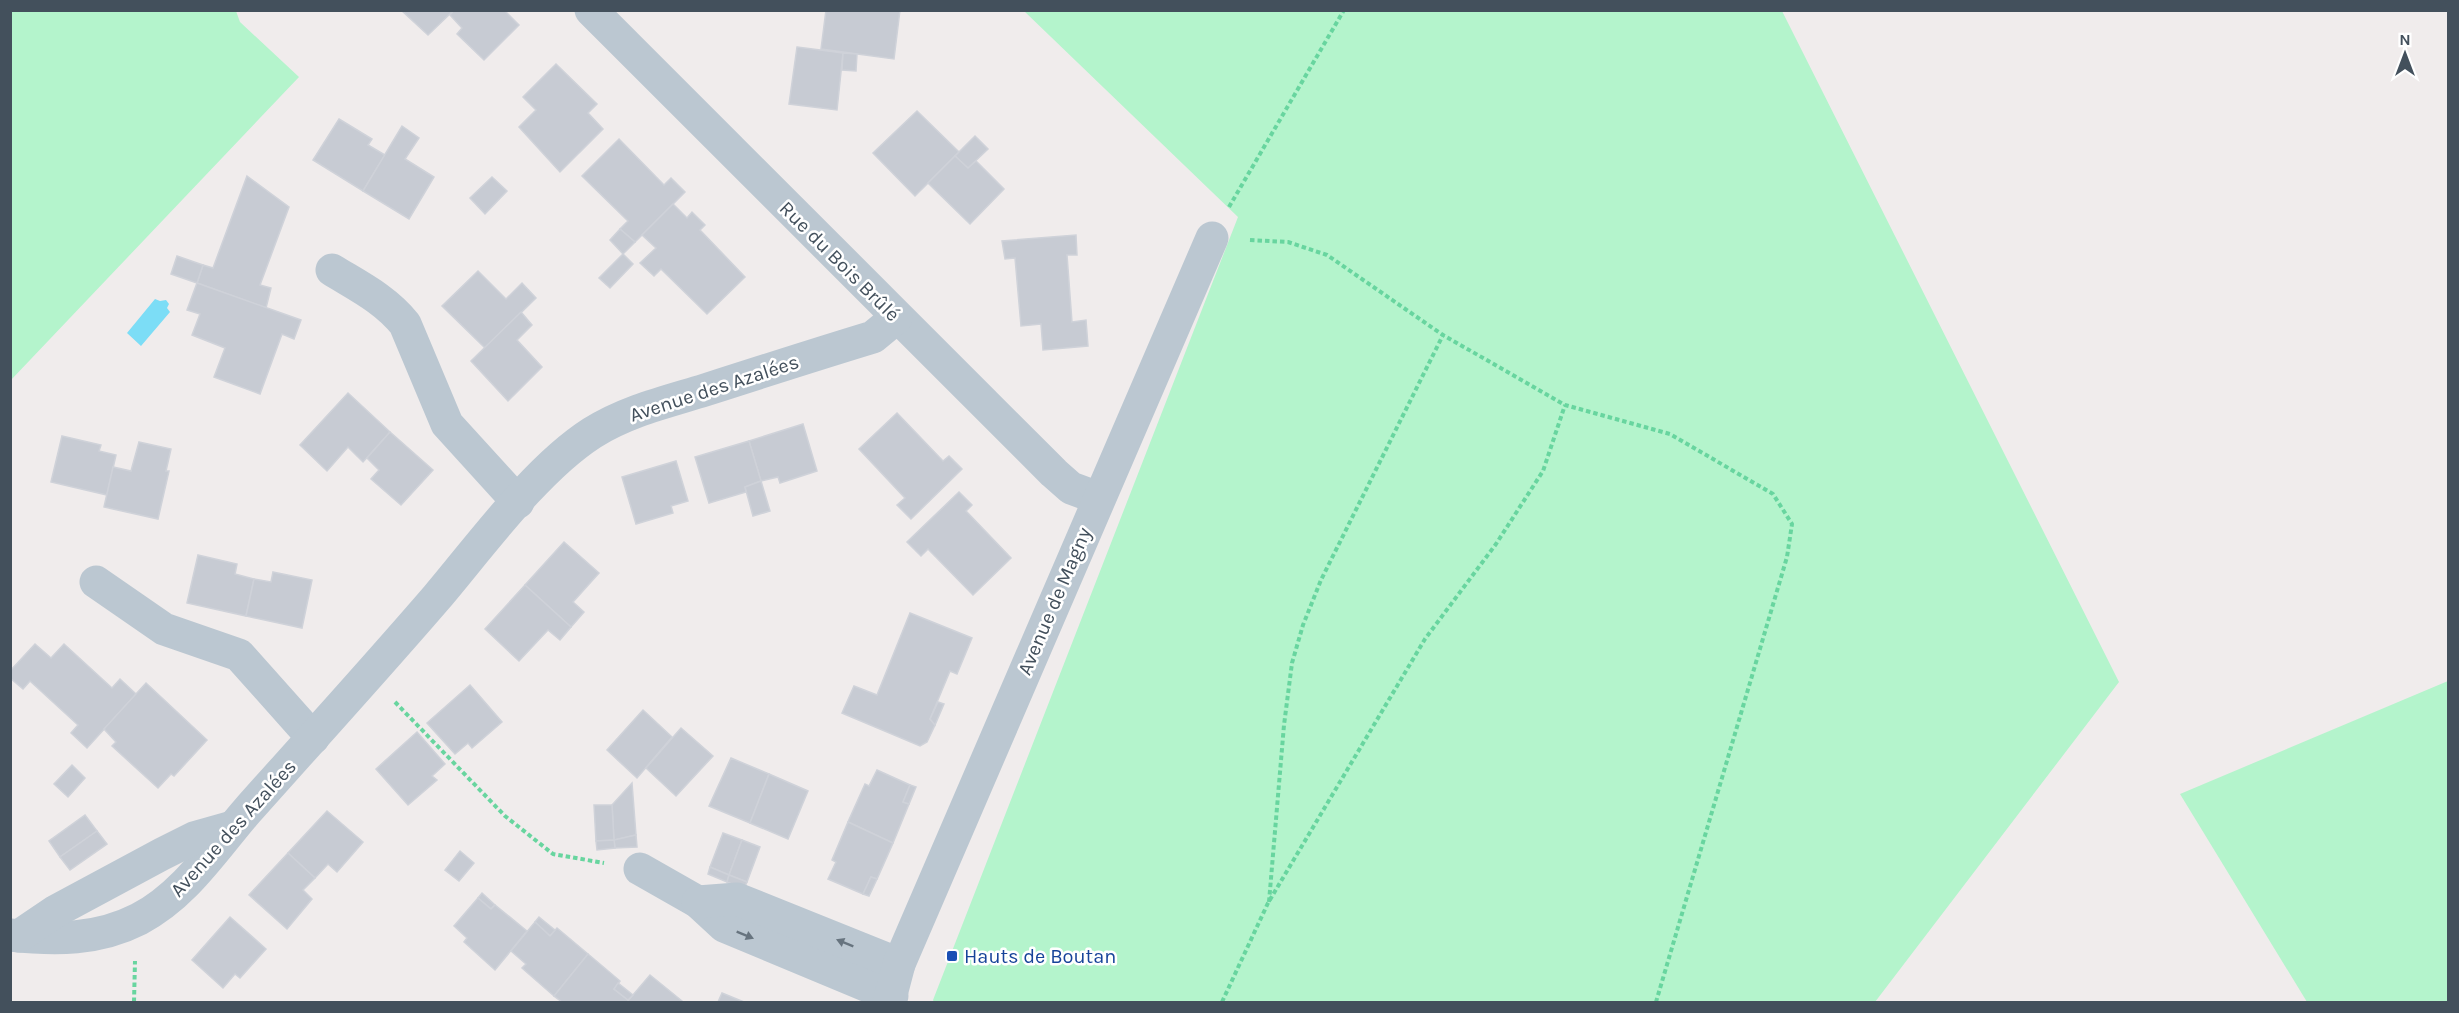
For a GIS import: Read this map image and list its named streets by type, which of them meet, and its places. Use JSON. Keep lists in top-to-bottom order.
{
  "streets": {
    "street": ["Rue du Bois Brûlé", "Avenue des Azalées", "Avenue de Magny"]
  },
  "crossings": [
    ["Rue du Bois Brûlé", "Avenue des Azalées"],
    ["Rue du Bois Brûlé", "Avenue de Magny"]
  ],
  "places": {
    "transit": ["Hauts de Boutan"]
  },
  "north": "top"
}
